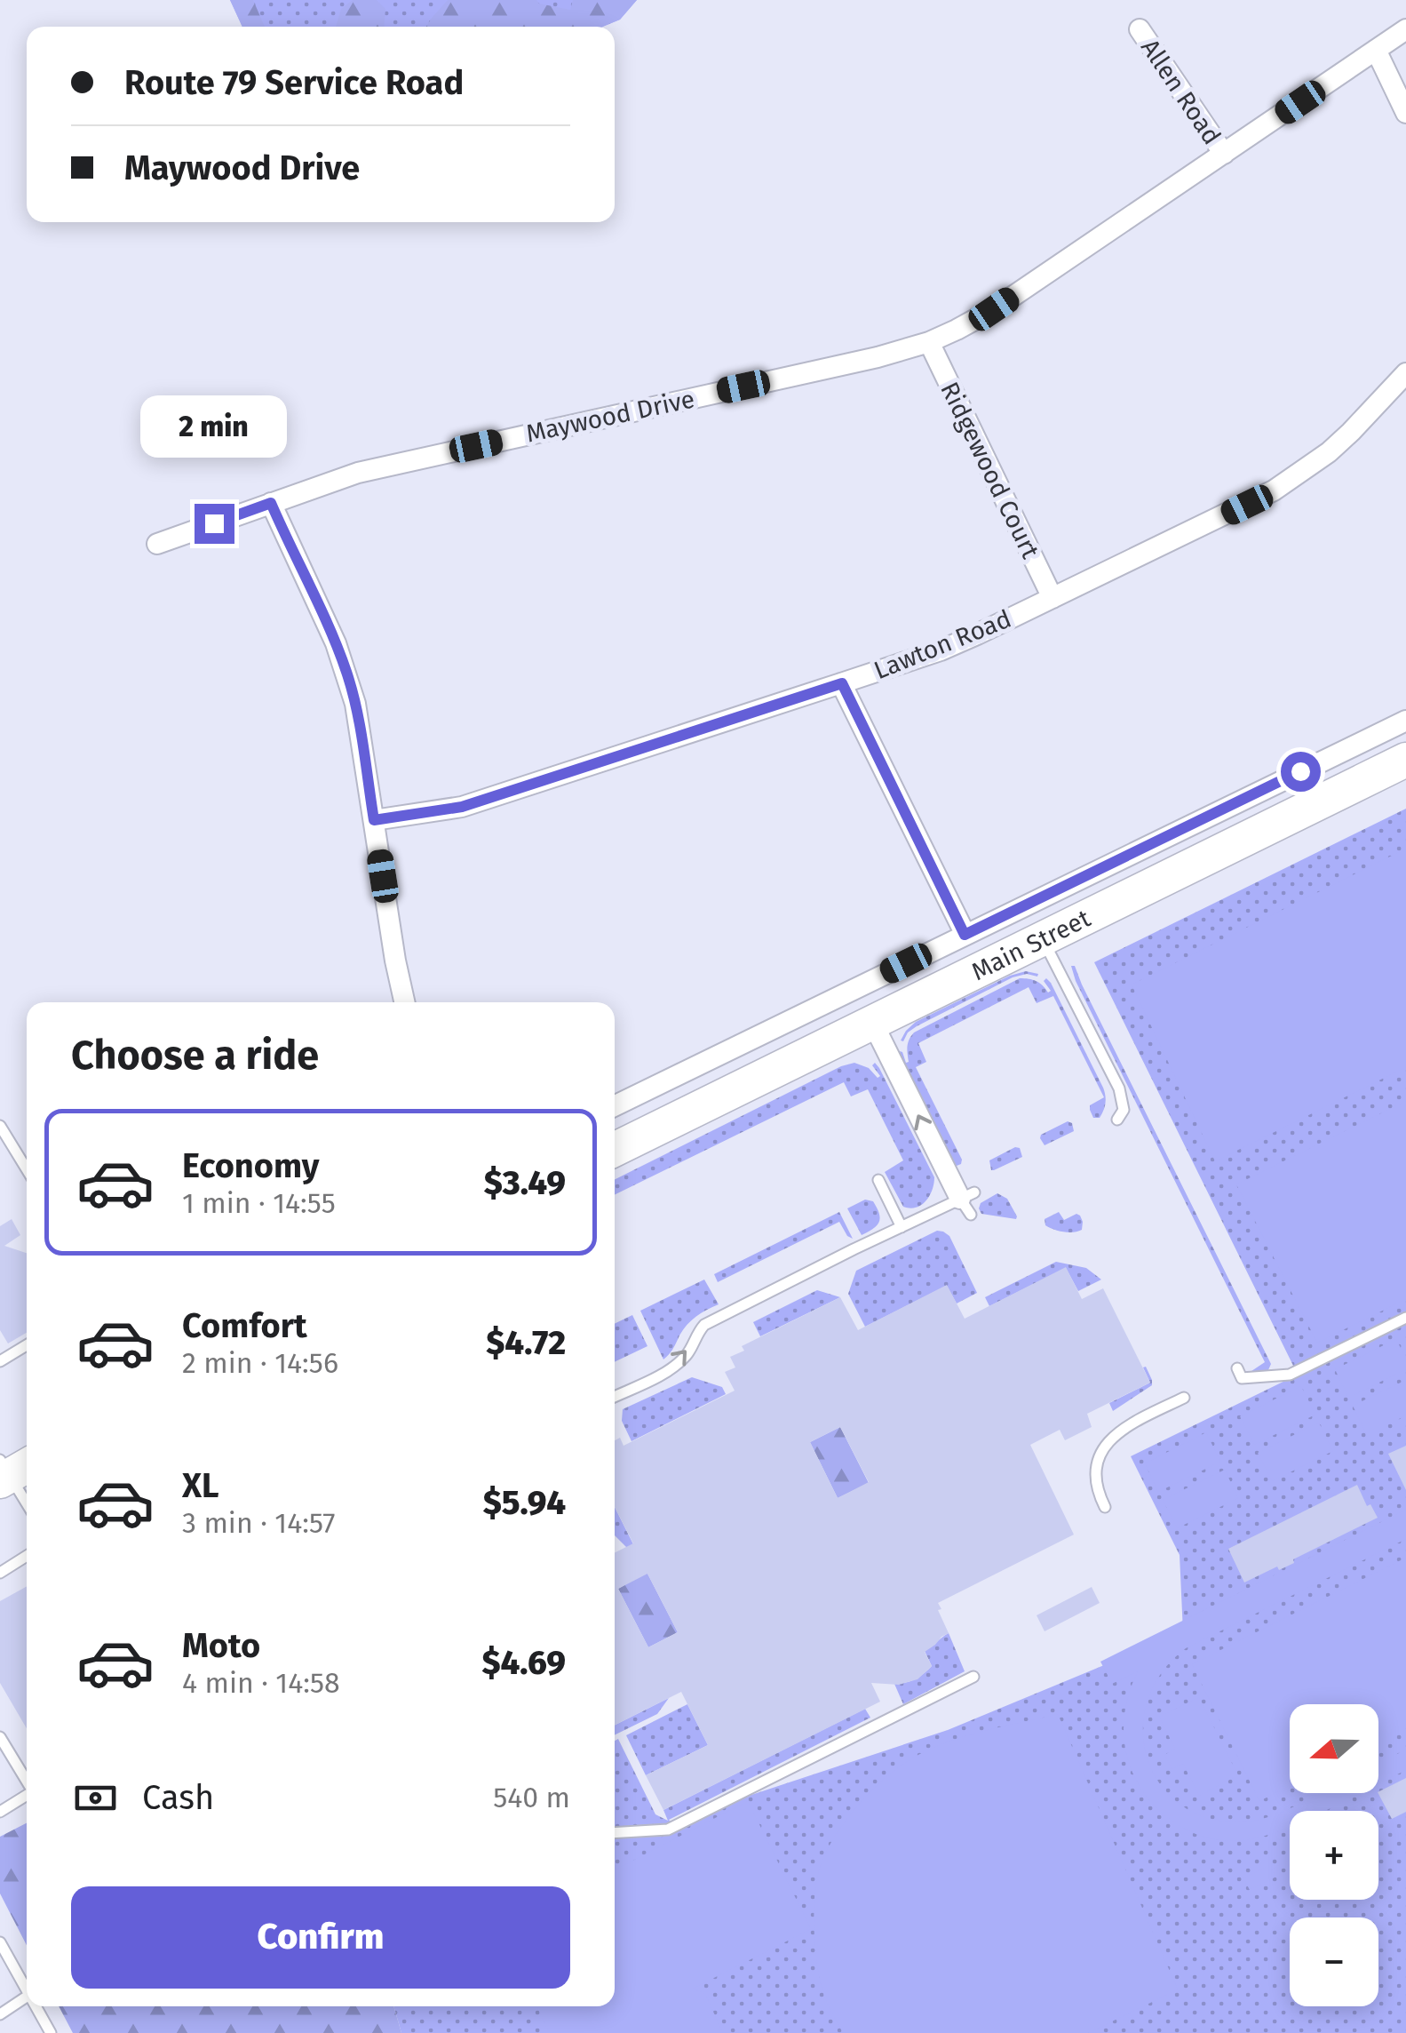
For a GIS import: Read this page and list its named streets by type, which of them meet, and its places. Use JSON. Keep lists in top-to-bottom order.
{
  "streets": {
    "main road": ["Main Street"],
    "street": [
      "Allen Road",
      "Maywood Drive",
      "Ridgewood Court",
      "Lawton Road"
    ]
  },
  "crossings": [
    ["Allen Road", "Maywood Drive"],
    ["Maywood Drive", "Ridgewood Court"],
    ["Ridgewood Court", "Lawton Road"]
  ],
  "north": "left",
  "page": {
    "banner": ["Route 79 Service Road", "Maywood Drive"],
    "bubble": "2 min",
    "heading": "Choose a ride",
    "list": [
      {
        "name": "Economy",
        "note": "1 min · 14:55",
        "value": "$3.49"
      },
      {
        "name": "Comfort",
        "note": "2 min · 14:56",
        "value": "$4.72"
      },
      {
        "name": "XL",
        "note": "3 min · 14:57",
        "value": "$5.94"
      },
      {
        "name": "Moto",
        "note": "4 min · 14:58",
        "value": "$4.69"
      }
    ],
    "map_buttons": ["+", "−"],
    "pay": ["Cash", "540 m"],
    "buttons": "Confirm"
  }
}
